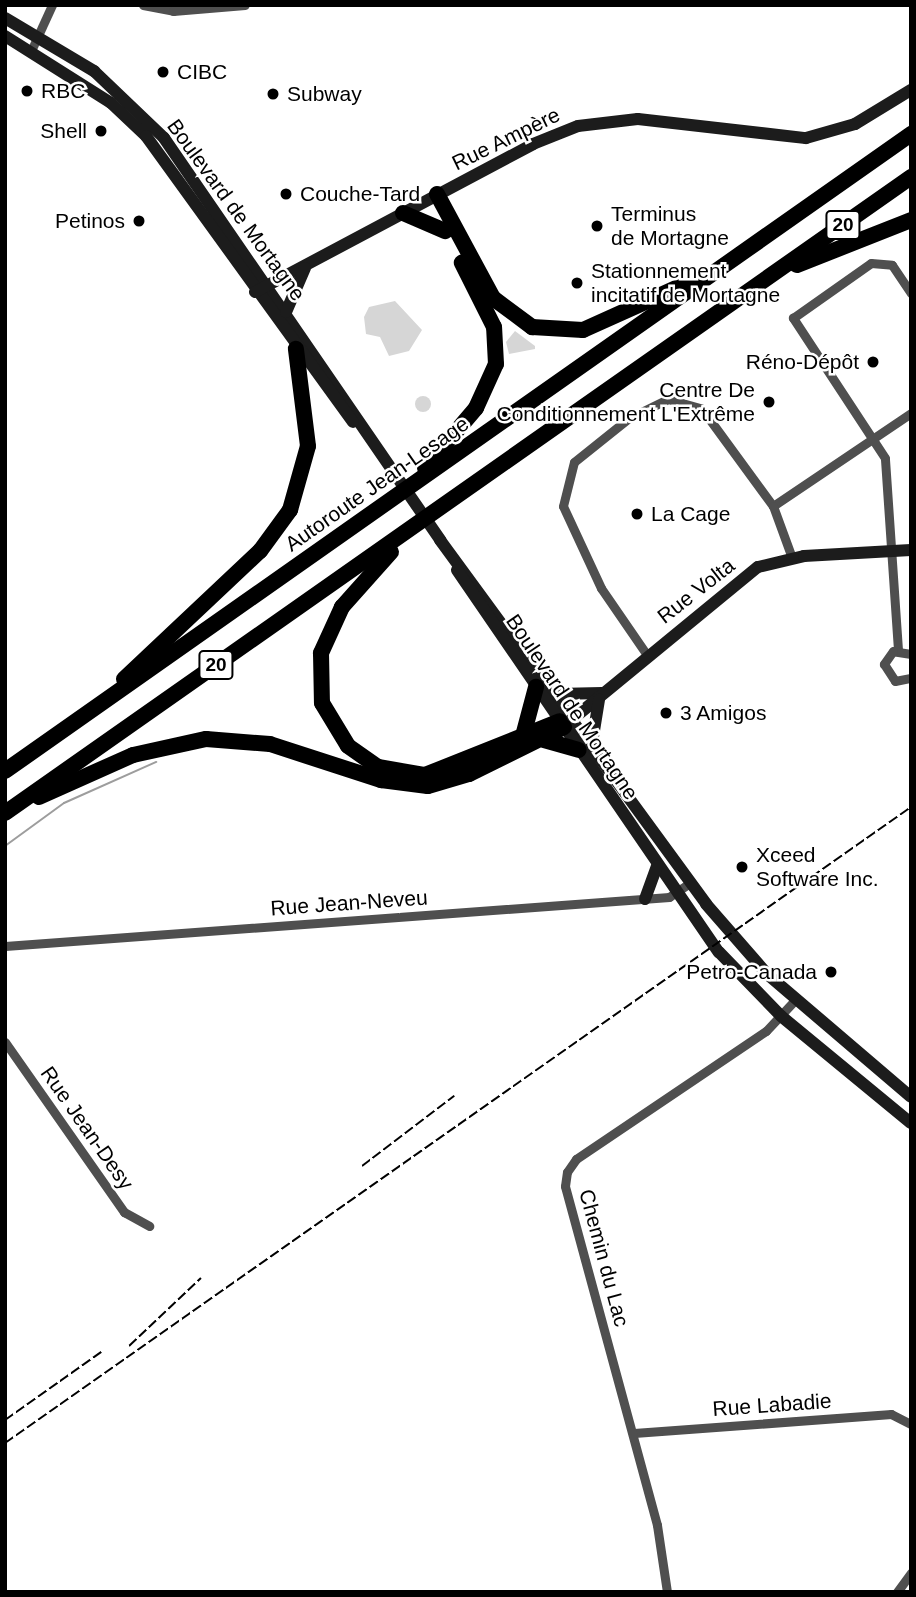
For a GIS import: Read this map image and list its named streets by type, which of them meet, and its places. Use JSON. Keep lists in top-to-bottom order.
{
  "streets": {
    "highway": ["20", "Autoroute Jean-Lesage"],
    "main road": ["Rue Ampère", "Boulevard de Mortagne", "Rue Volta"],
    "street": [
      "Rue Jean-Neveu",
      "Rue Jean-Desy",
      "Chemin du Lac",
      "Rue Labadie"
    ]
  },
  "crossings": [
    ["Rue Ampère", "Boulevard de Mortagne"],
    ["Boulevard de Mortagne", "Rue Volta"],
    ["Boulevard de Mortagne", "Rue Jean-Neveu"],
    ["Boulevard de Mortagne", "Chemin du Lac"],
    ["Chemin du Lac", "Rue Labadie"]
  ],
  "places": [
    "CIBC",
    "RBC",
    "Subway",
    "Shell",
    "Couche-Tard",
    "Petinos",
    "Terminus de Mortagne",
    "Stationnement incitatif de Mortagne",
    "Réno-Dépôt",
    "Centre De Conditionnement L'Extrême",
    "La Cage",
    "3 Amigos",
    "Xceed Software Inc.",
    "Petro-Canada"
  ]
}
